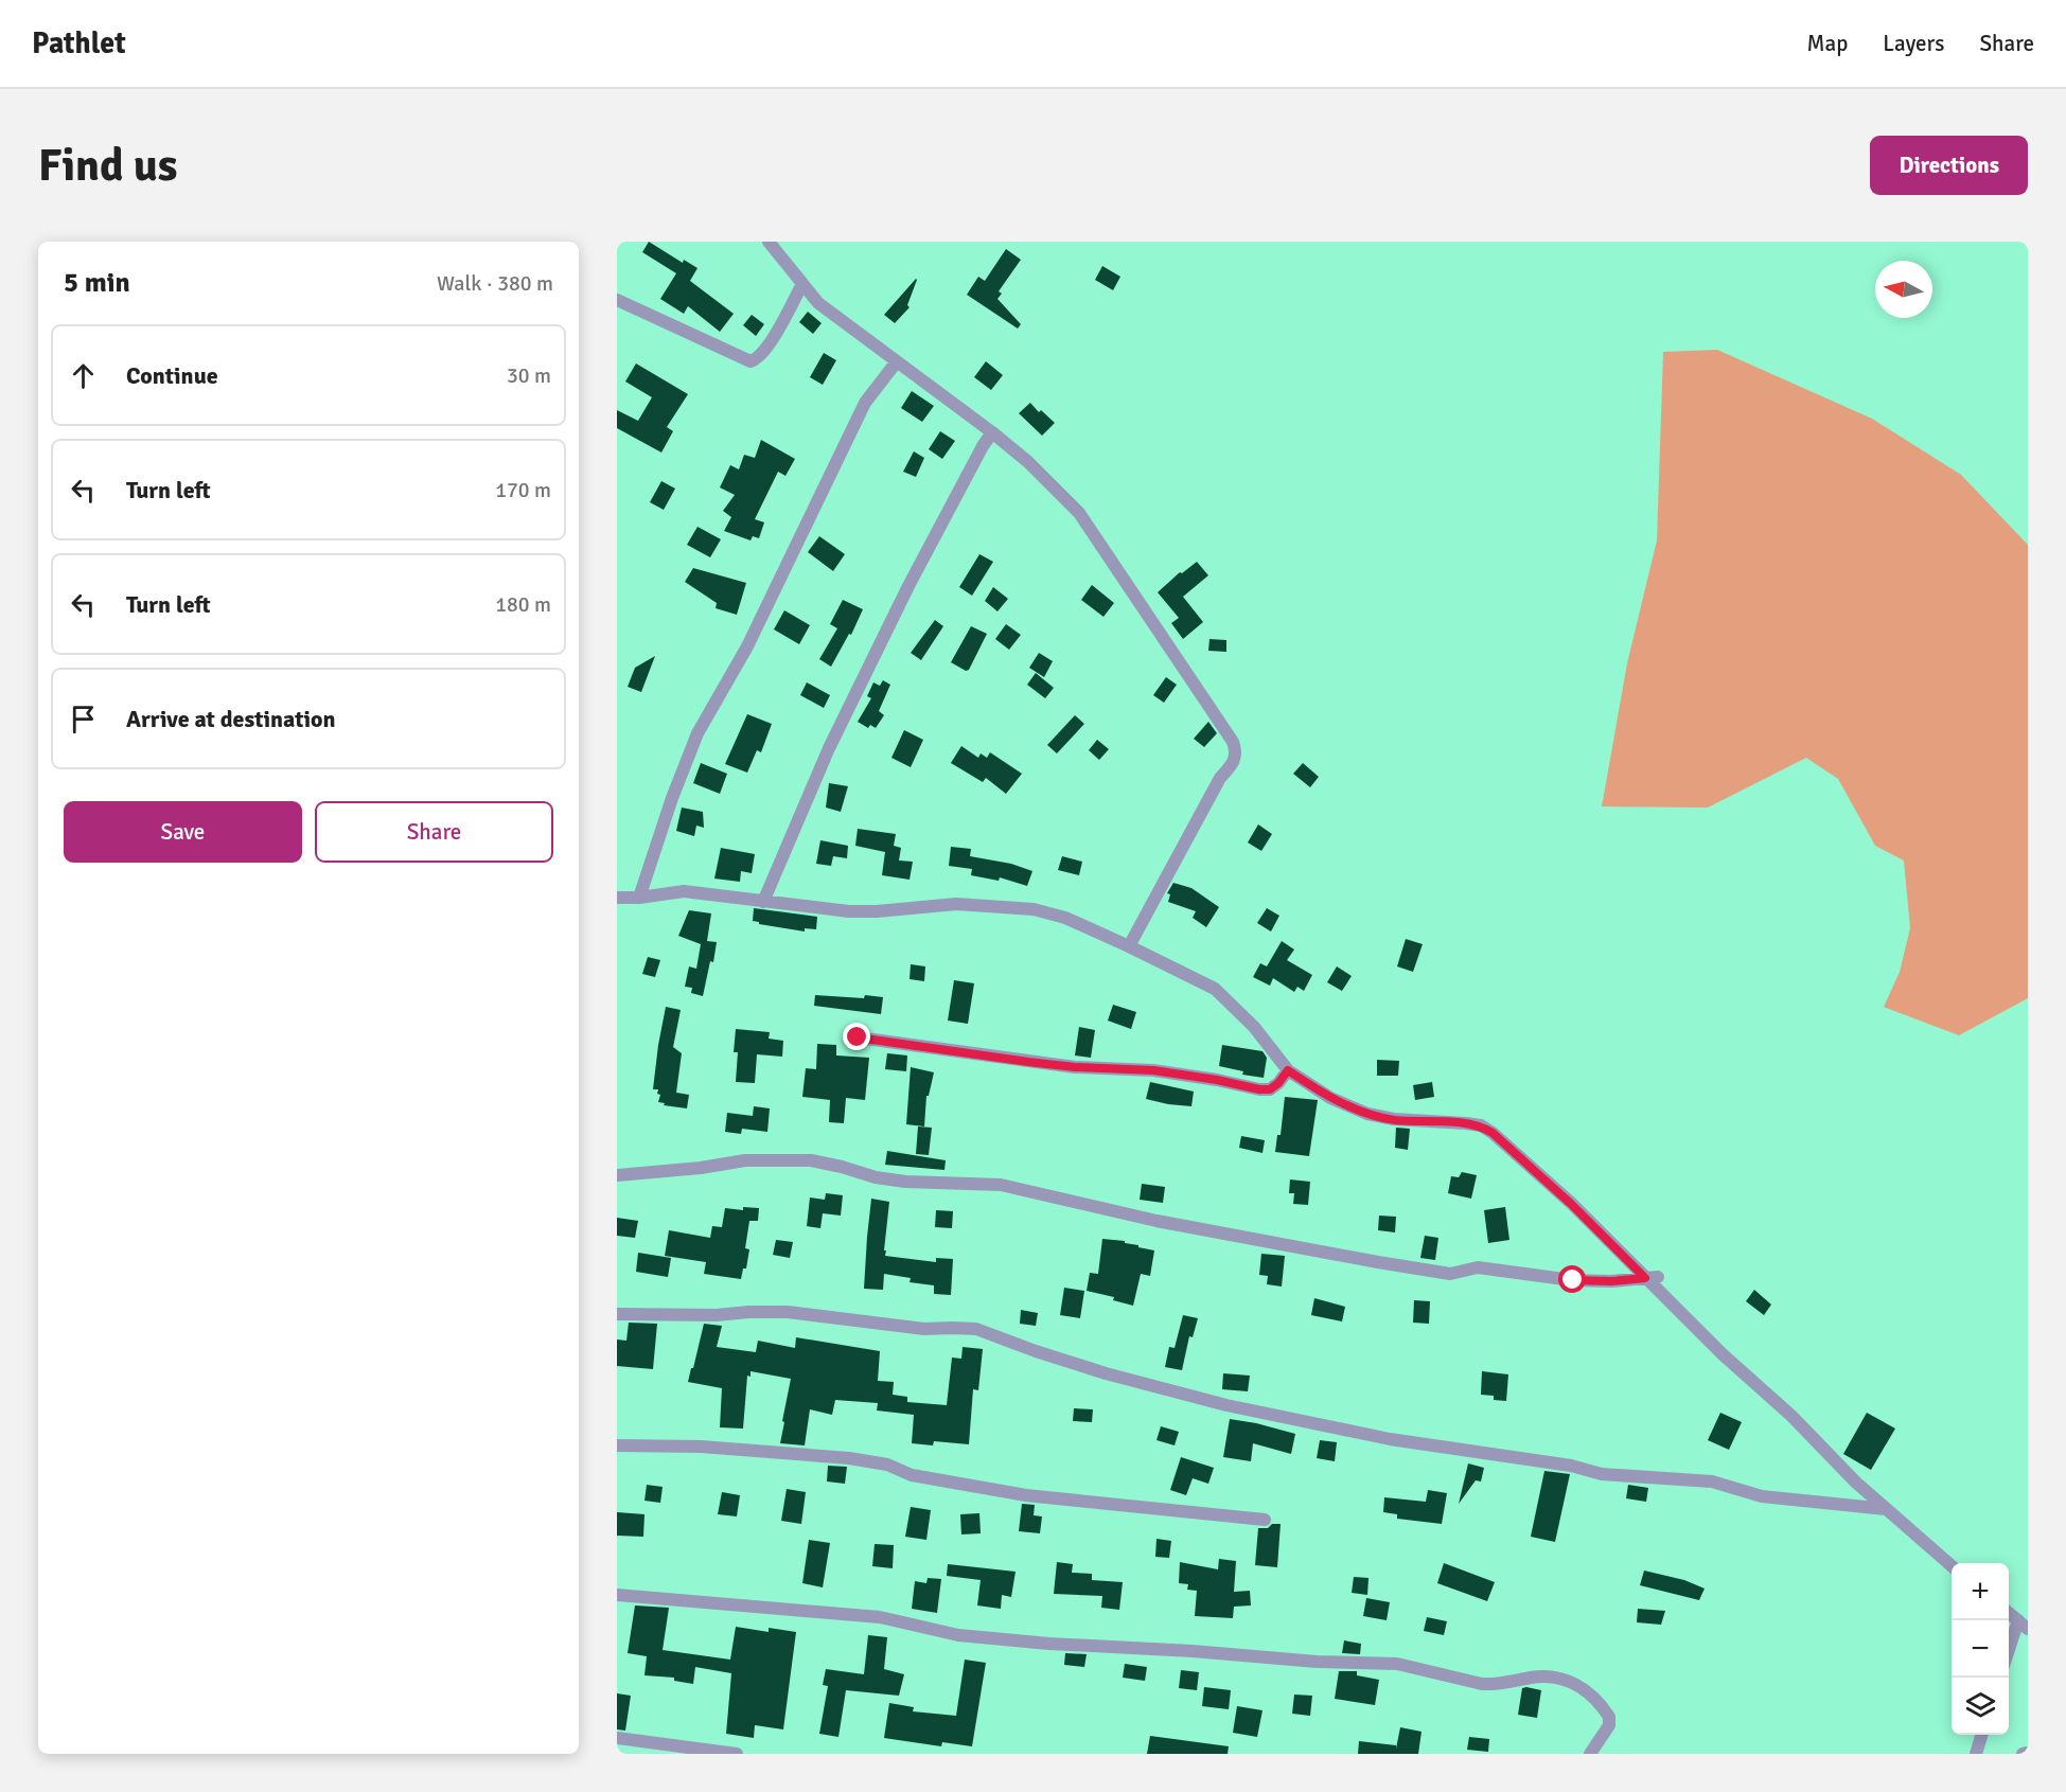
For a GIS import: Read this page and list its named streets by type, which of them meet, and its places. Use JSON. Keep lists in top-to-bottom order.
{
  "north": "left",
  "page": {
    "header": "Pathlet",
    "nav": ["Map", "Layers", "Share"],
    "buttons": [
      "Directions",
      ["Save", "Share"]
    ],
    "title": "Find us",
    "heading": ["5 min", "Walk · 380 m"],
    "list": [
      ["Continue", "30 m"],
      ["Turn left", "170 m"],
      ["Turn left", "180 m"],
      "Arrive at destination"
    ],
    "map_buttons": ["+", "−"]
  }
}
